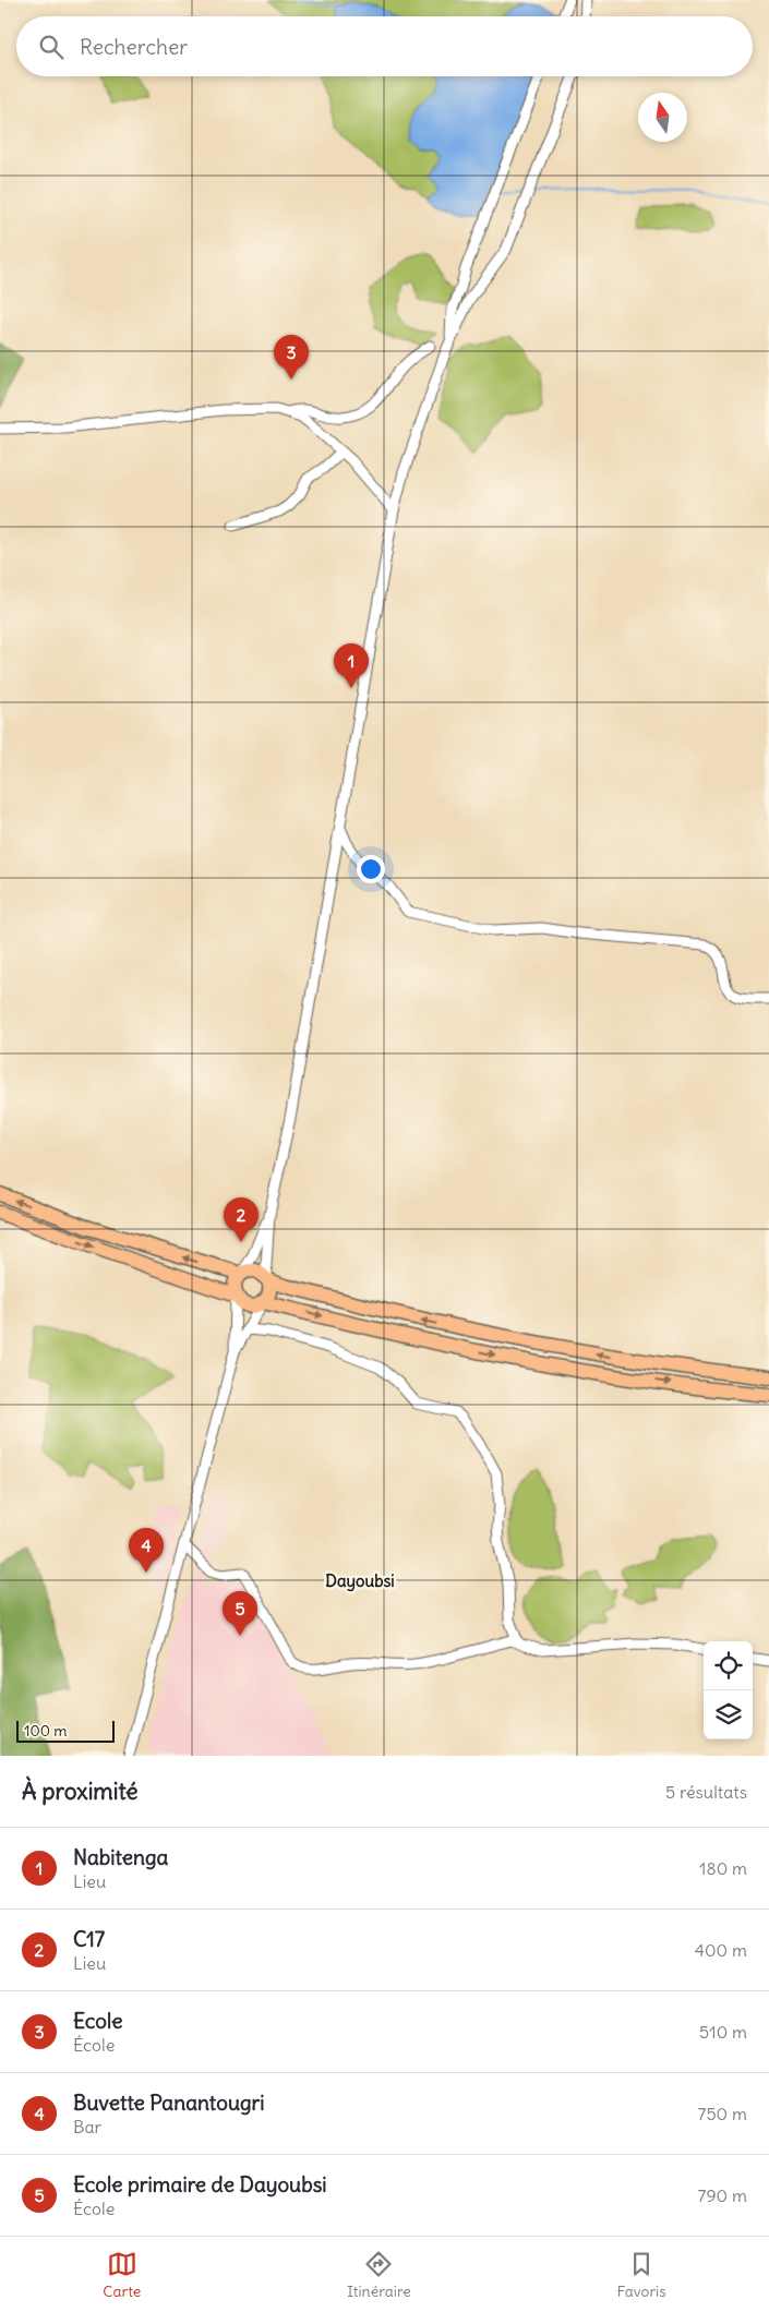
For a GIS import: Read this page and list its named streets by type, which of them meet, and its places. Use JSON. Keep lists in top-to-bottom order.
{
  "districts": ["Dayoubsi"],
  "scale_bar": "100 m",
  "north": "top",
  "page": {
    "search": "Rechercher",
    "pins": [
      "3",
      "1",
      "2",
      "4",
      "5"
    ],
    "scale": "100 m",
    "heading": ["À proximité", "5 résultats"],
    "list": [
      {
        "mark": "1",
        "name": "Nabitenga",
        "note": "Lieu",
        "value": "180 m"
      },
      {
        "mark": "2",
        "name": "C17",
        "note": "Lieu",
        "value": "400 m"
      },
      {
        "mark": "3",
        "name": "Ecole",
        "note": "École",
        "value": "510 m"
      },
      {
        "mark": "4",
        "name": "Buvette Panantougri",
        "note": "Bar",
        "value": "750 m"
      },
      {
        "mark": "5",
        "name": "Ecole primaire de Dayoubsi",
        "note": "École",
        "value": "790 m"
      }
    ],
    "nav": ["Carte", "Itinéraire", "Favoris"]
  }
}
